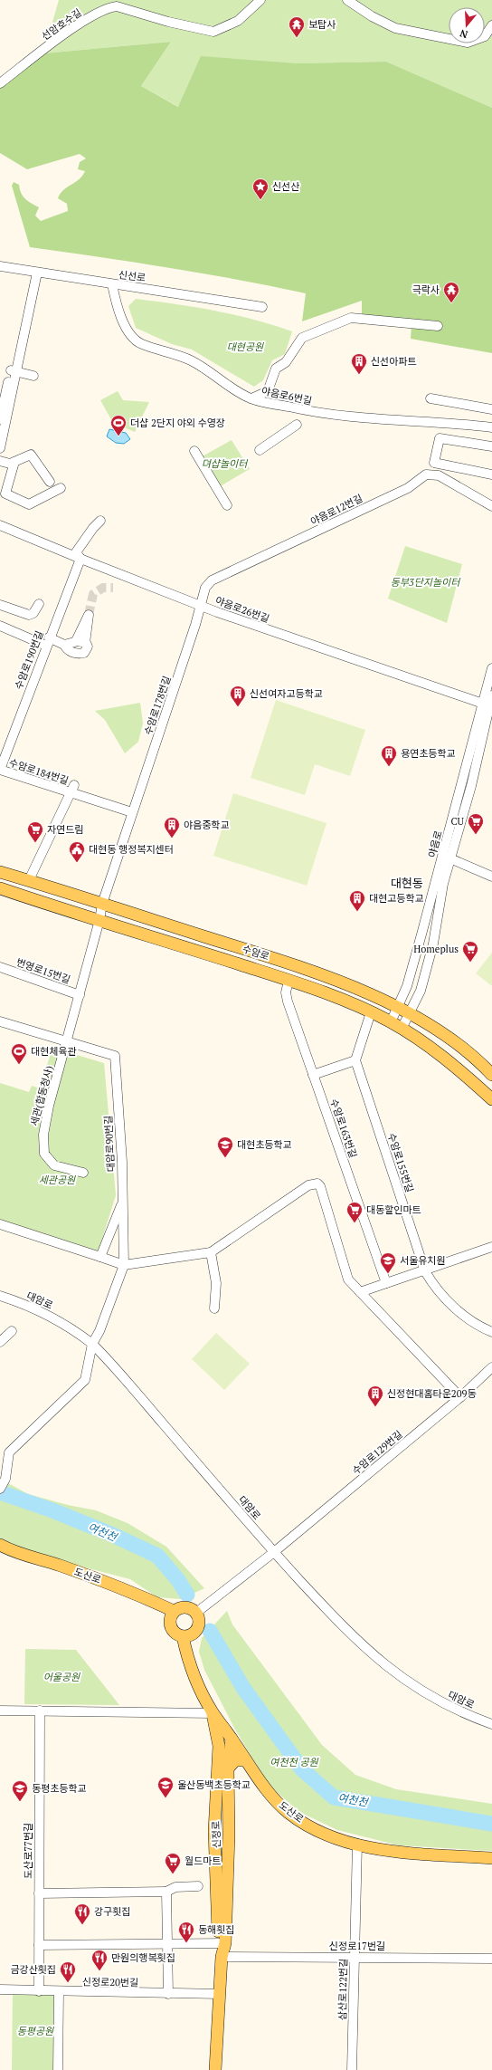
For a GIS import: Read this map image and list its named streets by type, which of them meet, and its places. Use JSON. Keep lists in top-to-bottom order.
{
  "streets": {
    "main road": ["수암로", "도산로", "신정로"],
    "street": [
      "선암호수길",
      "신선로",
      "야음로6번길",
      "야음로12번길",
      "야음로26번길",
      "수암로190번길",
      "수암로178번길",
      "수암로184번길",
      "야음로",
      "번영로15번길",
      "세관(합동청사)",
      "수암로163번길",
      "대암로90번길",
      "수암로155번길",
      "대암로",
      "수암로129번길",
      "도산로77번길",
      "신정로17번길",
      "신정로20번길",
      "삼산로122번길"
    ]
  },
  "crossings": [
    ["신선로", "야음로6번길"],
    ["야음로12번길", "야음로26번길"],
    ["야음로12번길", "수암로178번길"],
    ["야음로26번길", "수암로190번길"],
    ["야음로26번길", "수암로178번길"],
    ["야음로26번길", "야음로"],
    ["수암로190번길", "수암로184번길"],
    ["수암로178번길", "수암로"],
    ["야음로", "수암로"],
    ["수암로", "수암로163번길"],
    ["세관(합동청사)", "대암로90번길"],
    ["대암로90번길", "대암로"],
    ["대암로", "수암로129번길"],
    ["수암로129번길", "도산로"],
    ["도산로", "신정로"],
    ["도산로", "삼산로122번길"],
    ["신정로", "신정로17번길"],
    ["신정로", "신정로20번길"],
    ["도산로77번길", "신정로20번길"],
    ["신정로17번길", "삼산로122번길"]
  ],
  "districts": ["대현동"],
  "water": ["여천천"],
  "parks": [
    "대현공원",
    "뎌샵놀이터",
    "동부3단지놀이터",
    "세관공원",
    "어울공원",
    "여천천 공원",
    "동평공원"
  ],
  "places": {
    "temple": ["보탑사", "극락사"],
    "place": ["신선산"],
    "building": [
      "신선아파트",
      "신선여자고등학교",
      "용연초등학교",
      "야음중학교",
      "대현고등학교",
      "신정현대홈타운209동"
    ],
    "sports": ["더샵 2단지 야외 수영장", "대현체육관"],
    "supermarket": [
      "CU",
      "자연드림",
      "Homeplus",
      "대동할인마트",
      "월드마트"
    ],
    "public building": ["대현동 행정복지센터"],
    "school or university": [
      "대현초등학교",
      "서울유치원",
      "울산동백초등학교",
      "동평초등학교"
    ],
    "restaurant": [
      "강구횟집",
      "동해횟집",
      "만원의행복횟집",
      "금강산횟집"
    ]
  },
  "north": "bottom"
}
